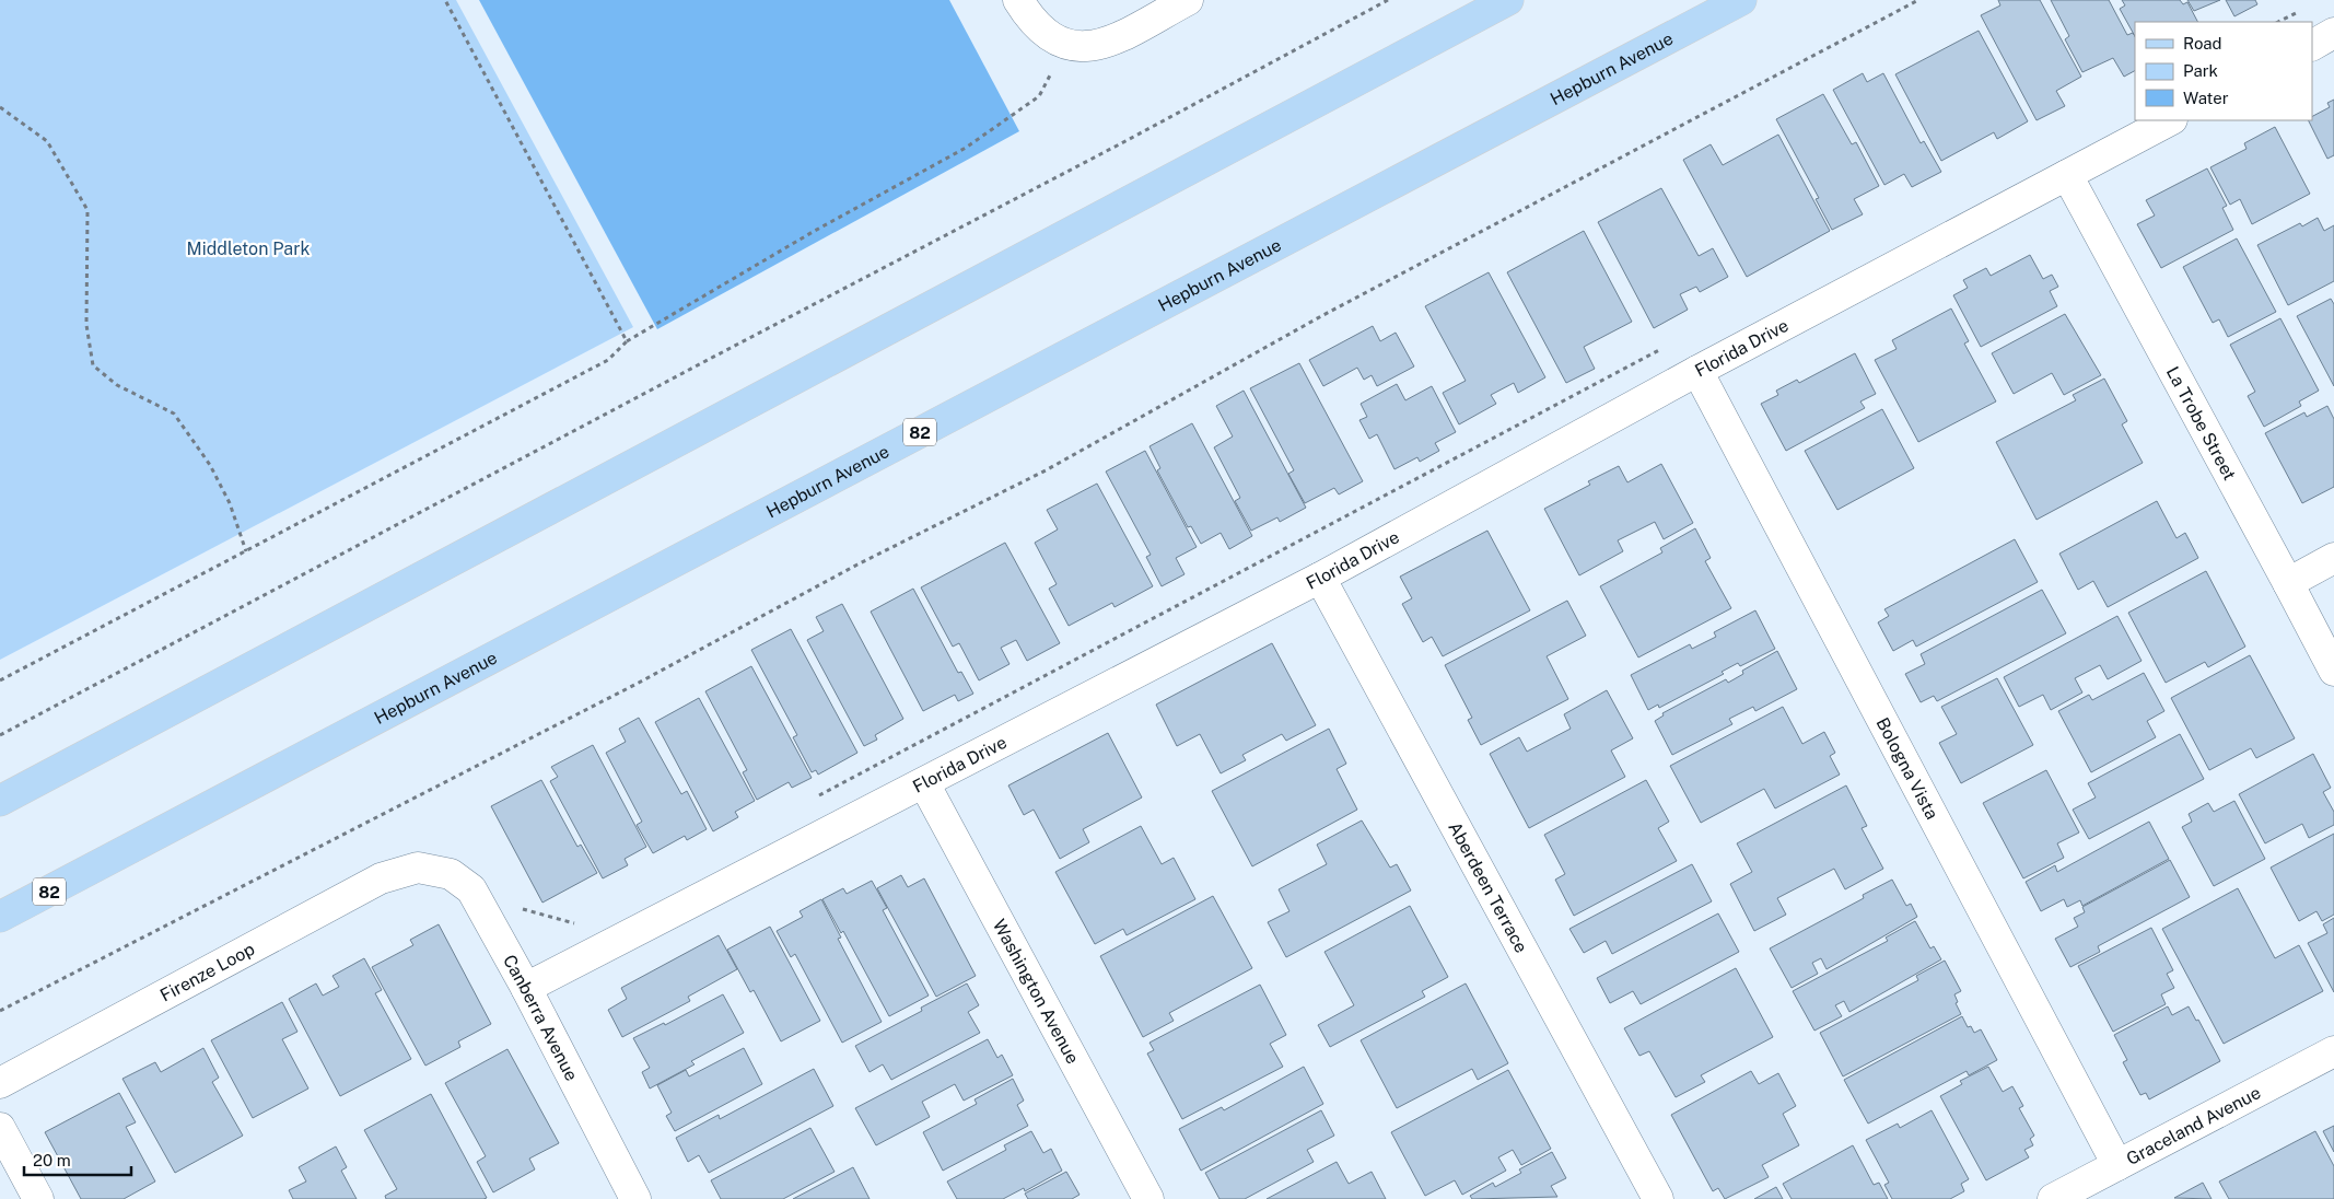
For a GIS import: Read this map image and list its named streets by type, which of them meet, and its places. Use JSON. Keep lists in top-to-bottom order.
{
  "streets": {
    "main road": ["Hepburn Avenue", "82"],
    "street": [
      "Florida Drive",
      "La Trobe Street",
      "Bologna Vista",
      "Aberdeen Terrace",
      "Firenze Loop",
      "Washington Avenue",
      "Canberra Avenue",
      "Graceland Avenue"
    ]
  },
  "crossings": [
    ["Florida Drive", "La Trobe Street"],
    ["Florida Drive", "Bologna Vista"],
    ["Florida Drive", "Aberdeen Terrace"],
    ["Florida Drive", "Washington Avenue"],
    ["Florida Drive", "Canberra Avenue"],
    ["Bologna Vista", "Graceland Avenue"],
    ["Firenze Loop", "Canberra Avenue"]
  ],
  "parks": ["Middleton Park"],
  "legend": ["Road", "Park", "Water"],
  "scale_bar": "20 m"
}
